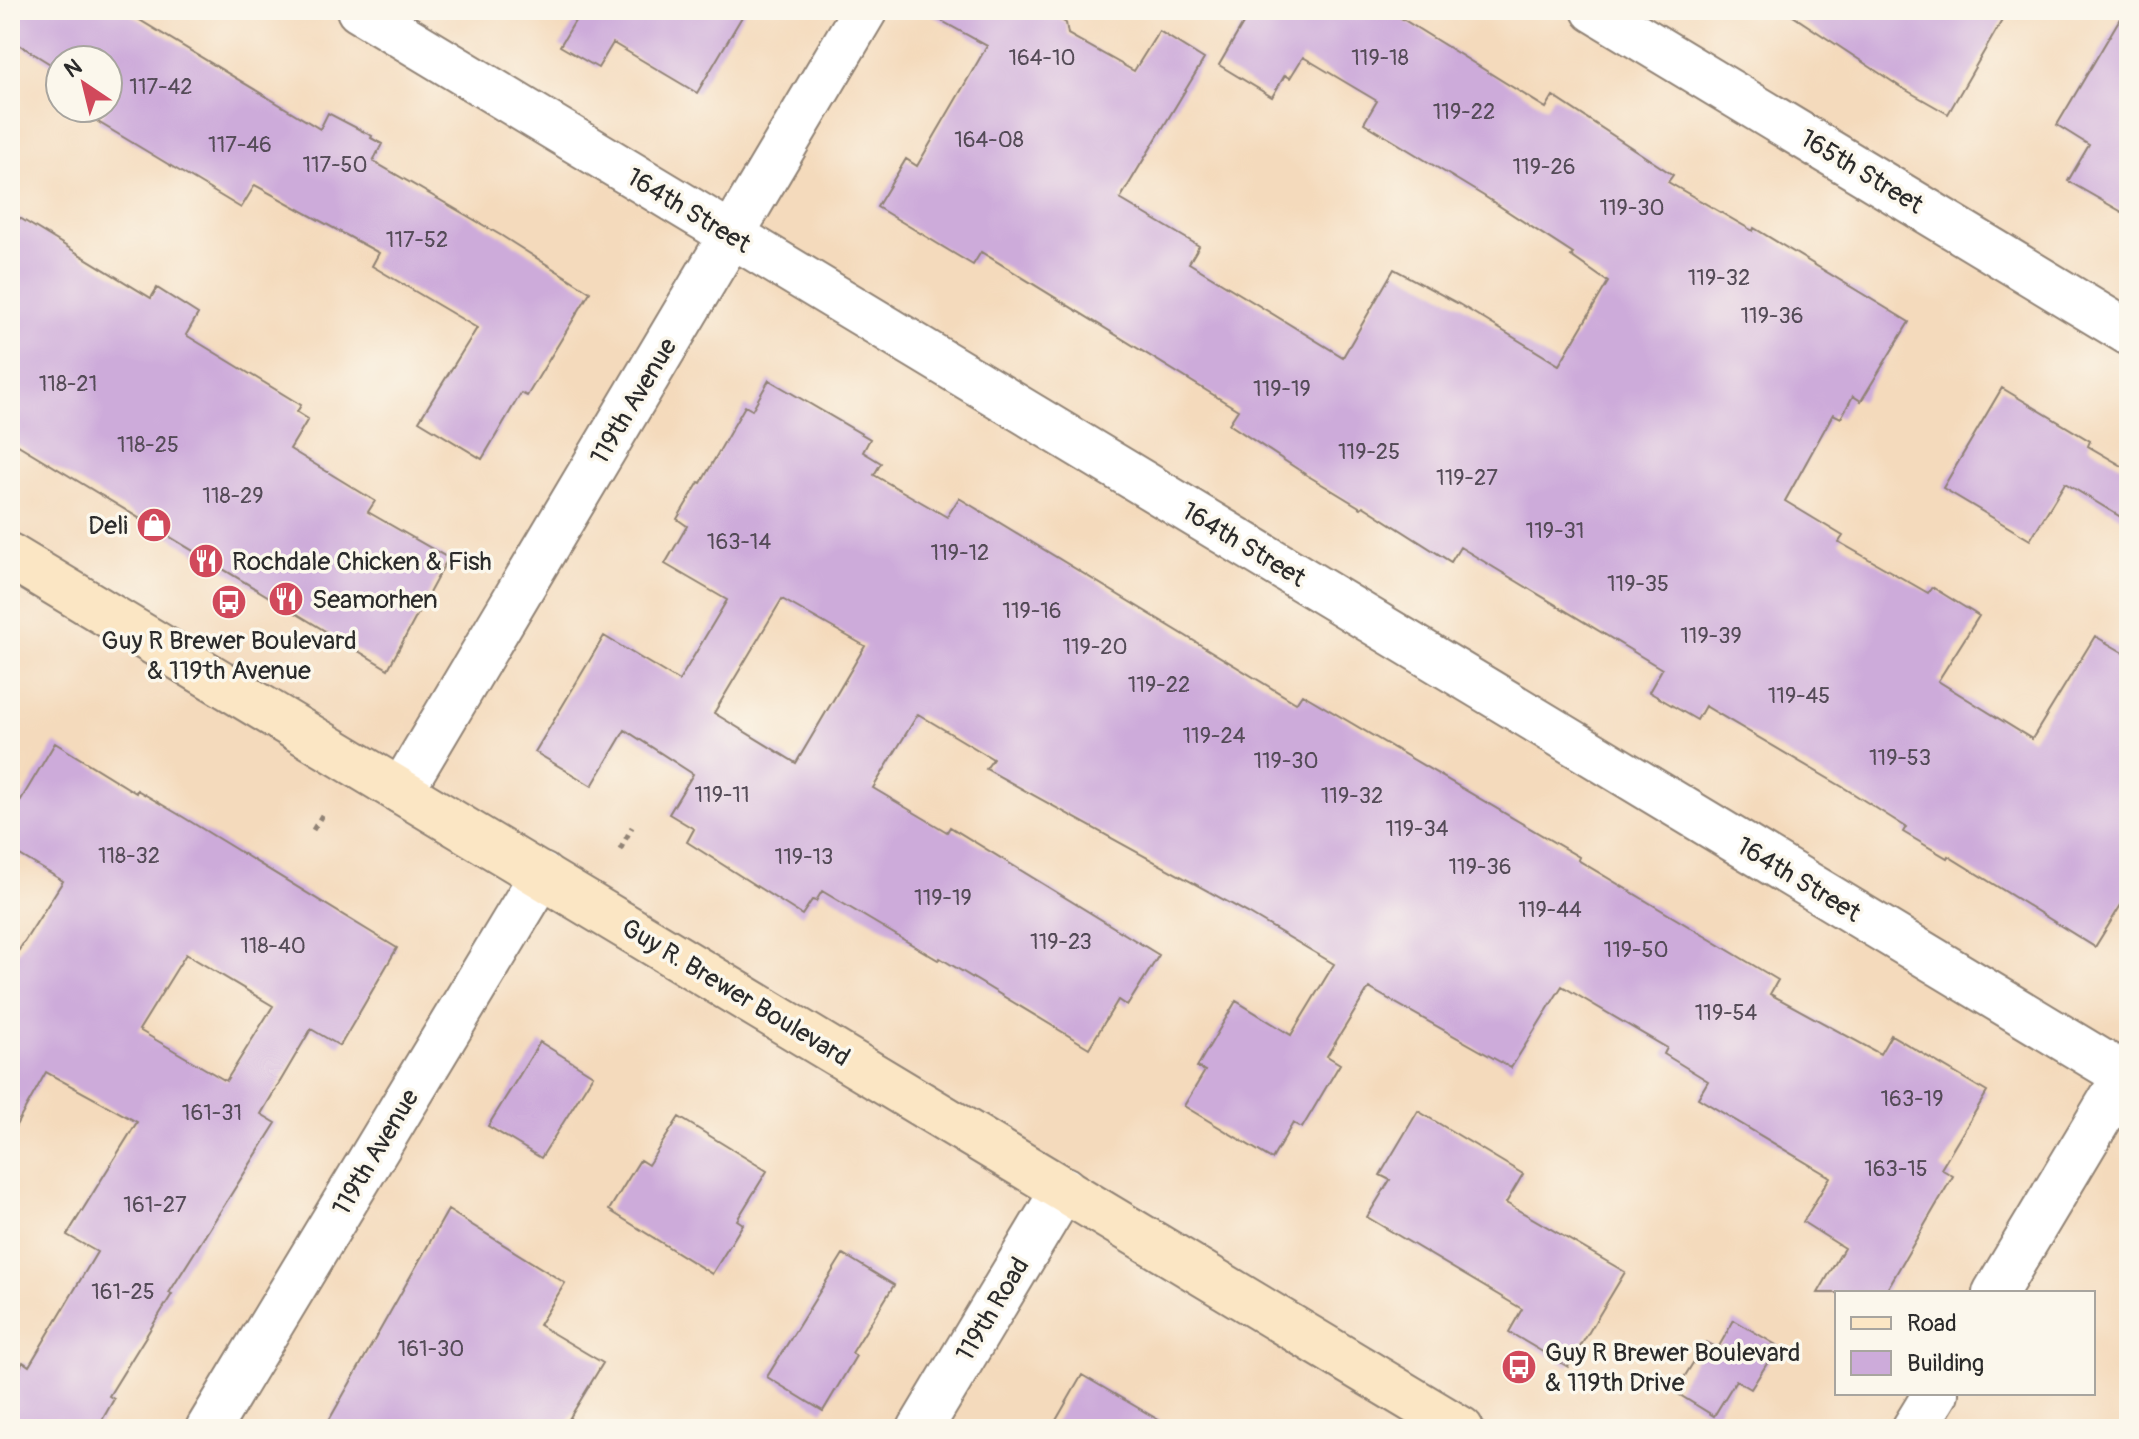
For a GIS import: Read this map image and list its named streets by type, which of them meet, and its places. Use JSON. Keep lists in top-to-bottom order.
{
  "streets": {
    "main road": ["Guy R. Brewer Boulevard"],
    "street": [
      "165th Street",
      "164th Street",
      "119th Avenue",
      "119th Road"
    ]
  },
  "crossings": [
    ["164th Street", "119th Avenue"],
    ["119th Avenue", "Guy R. Brewer Boulevard"],
    ["Guy R. Brewer Boulevard", "119th Road"]
  ],
  "places": {
    "shop": ["Deli"],
    "restaurant": ["Rochdale Chicken & Fish", "Seamorhen"],
    "bus stop": ["Guy R Brewer Boulevard & 119th Avenue", "Guy R Brewer Boulevard & 119th Drive"]
  },
  "house_numbers": [
    "164-10",
    "119-18",
    "117-42",
    "119-22",
    "164-08",
    "117-46",
    "117-50",
    "119-26",
    "119-30",
    "117-52",
    "119-32",
    "119-36",
    "118-21",
    "119-19",
    "118-25",
    "119-25",
    "119-27",
    "118-29",
    "119-31",
    "163-14",
    "119-12",
    "119-35",
    "119-16",
    "119-39",
    "119-20",
    "119-22",
    "119-45",
    "119-24",
    "119-53",
    "119-30",
    "119-11",
    "119-32",
    "119-34",
    "118-32",
    "119-13",
    "119-36",
    "119-19",
    "119-44",
    "119-23",
    "118-40",
    "119-50",
    "119-54",
    "163-19",
    "161-31",
    "163-15",
    "161-27",
    "161-25",
    "161-30"
  ],
  "legend": ["Road", "Building"],
  "north": "top left"
}
